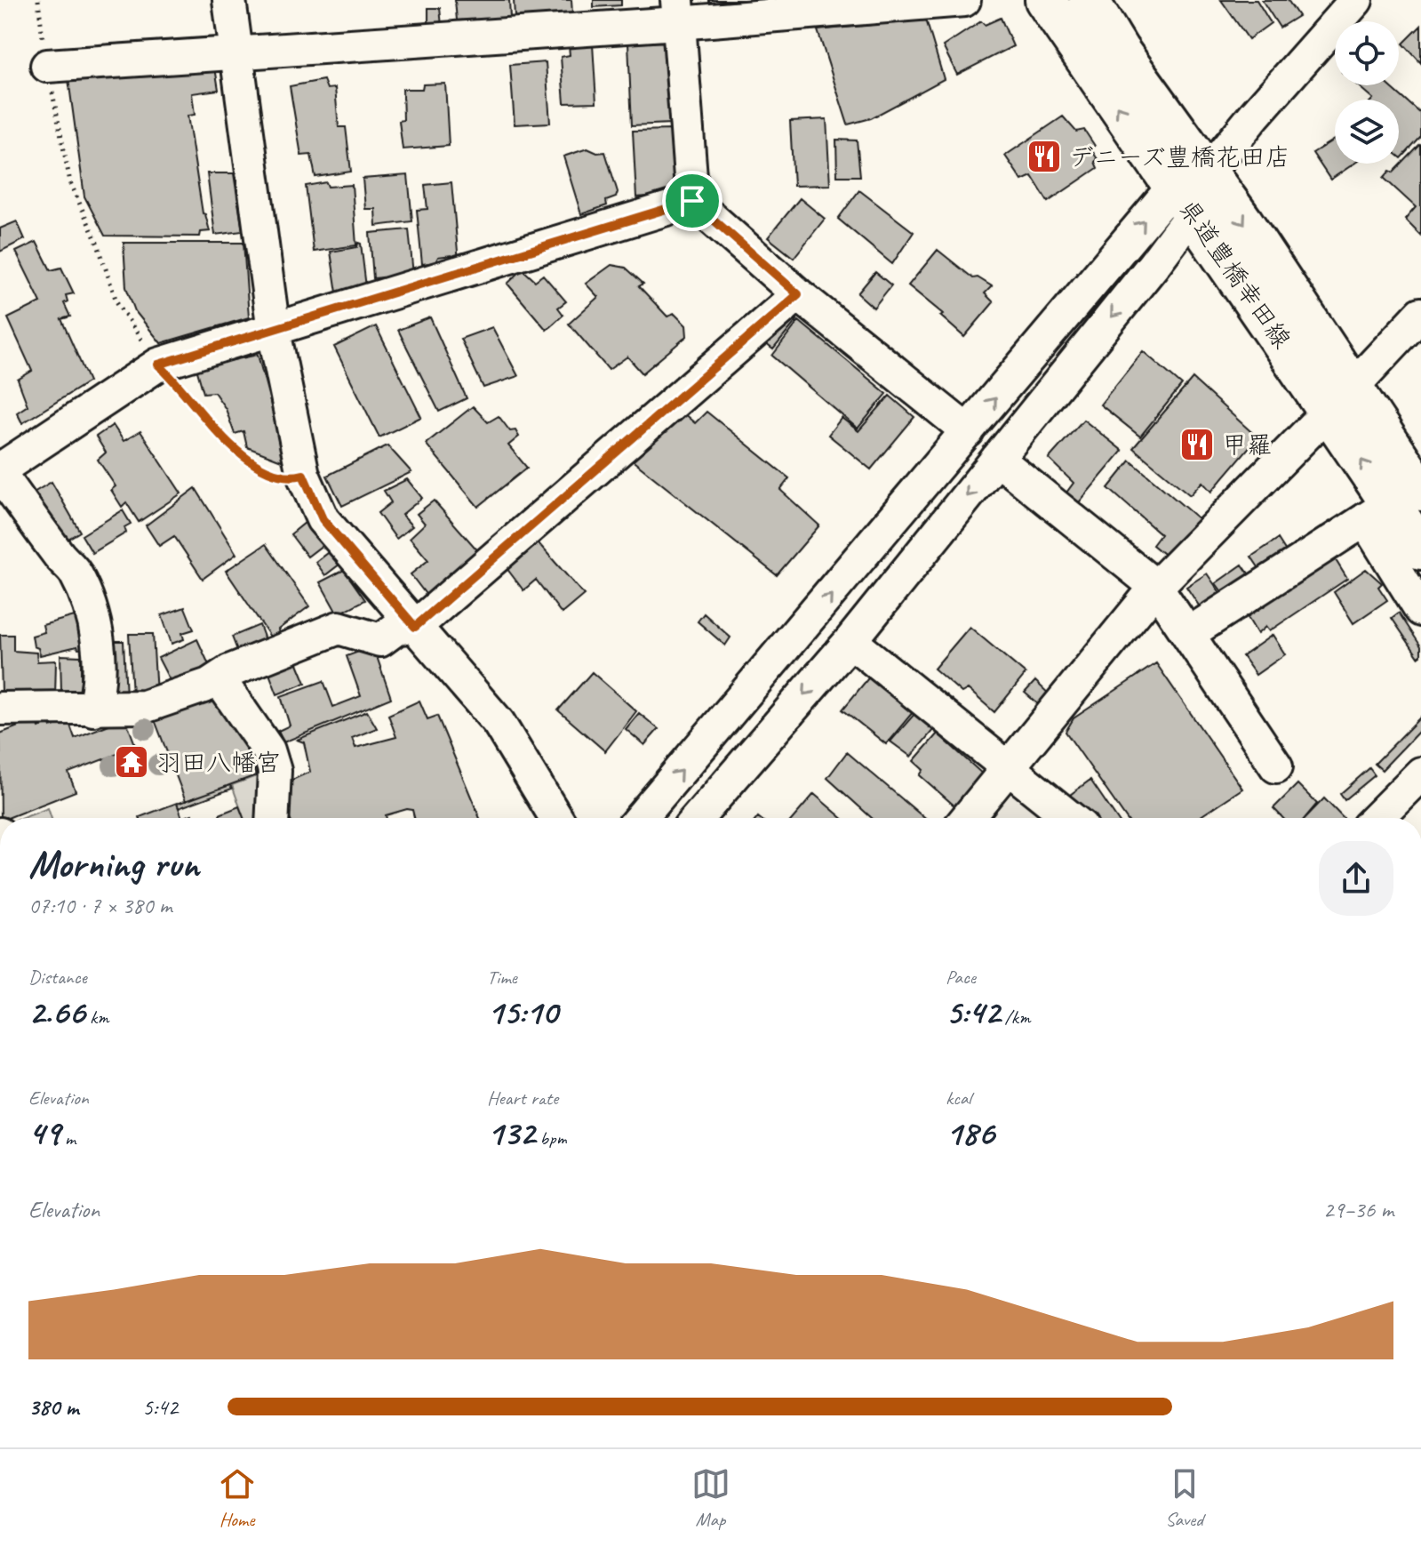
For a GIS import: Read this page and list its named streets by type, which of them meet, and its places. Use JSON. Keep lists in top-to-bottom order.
{
  "streets": {
    "main road": ["県道豊橋幸田線"]
  },
  "places": {
    "restaurant": ["デニーズ豊橋花田店", "甲羅"],
    "temple": ["羽田八幡宮"]
  },
  "page": {
    "heading": ["Morning run", "07:10 · 7 × 380 m"],
    "stats": [
      ["Distance", "2.66 km"],
      ["Time", "15:10"],
      ["Pace", "5:42 /km"],
      ["Elevation", "49 m"],
      ["Heart rate", "132 bpm"],
      ["kcal", "186"]
    ],
    "chart": ["Elevation", "29–36 m"],
    "list": [
      {
        "name": "380 m",
        "note": "5:42"
      }
    ],
    "tabs": ["Home", "Map", "Saved"]
  }
}
